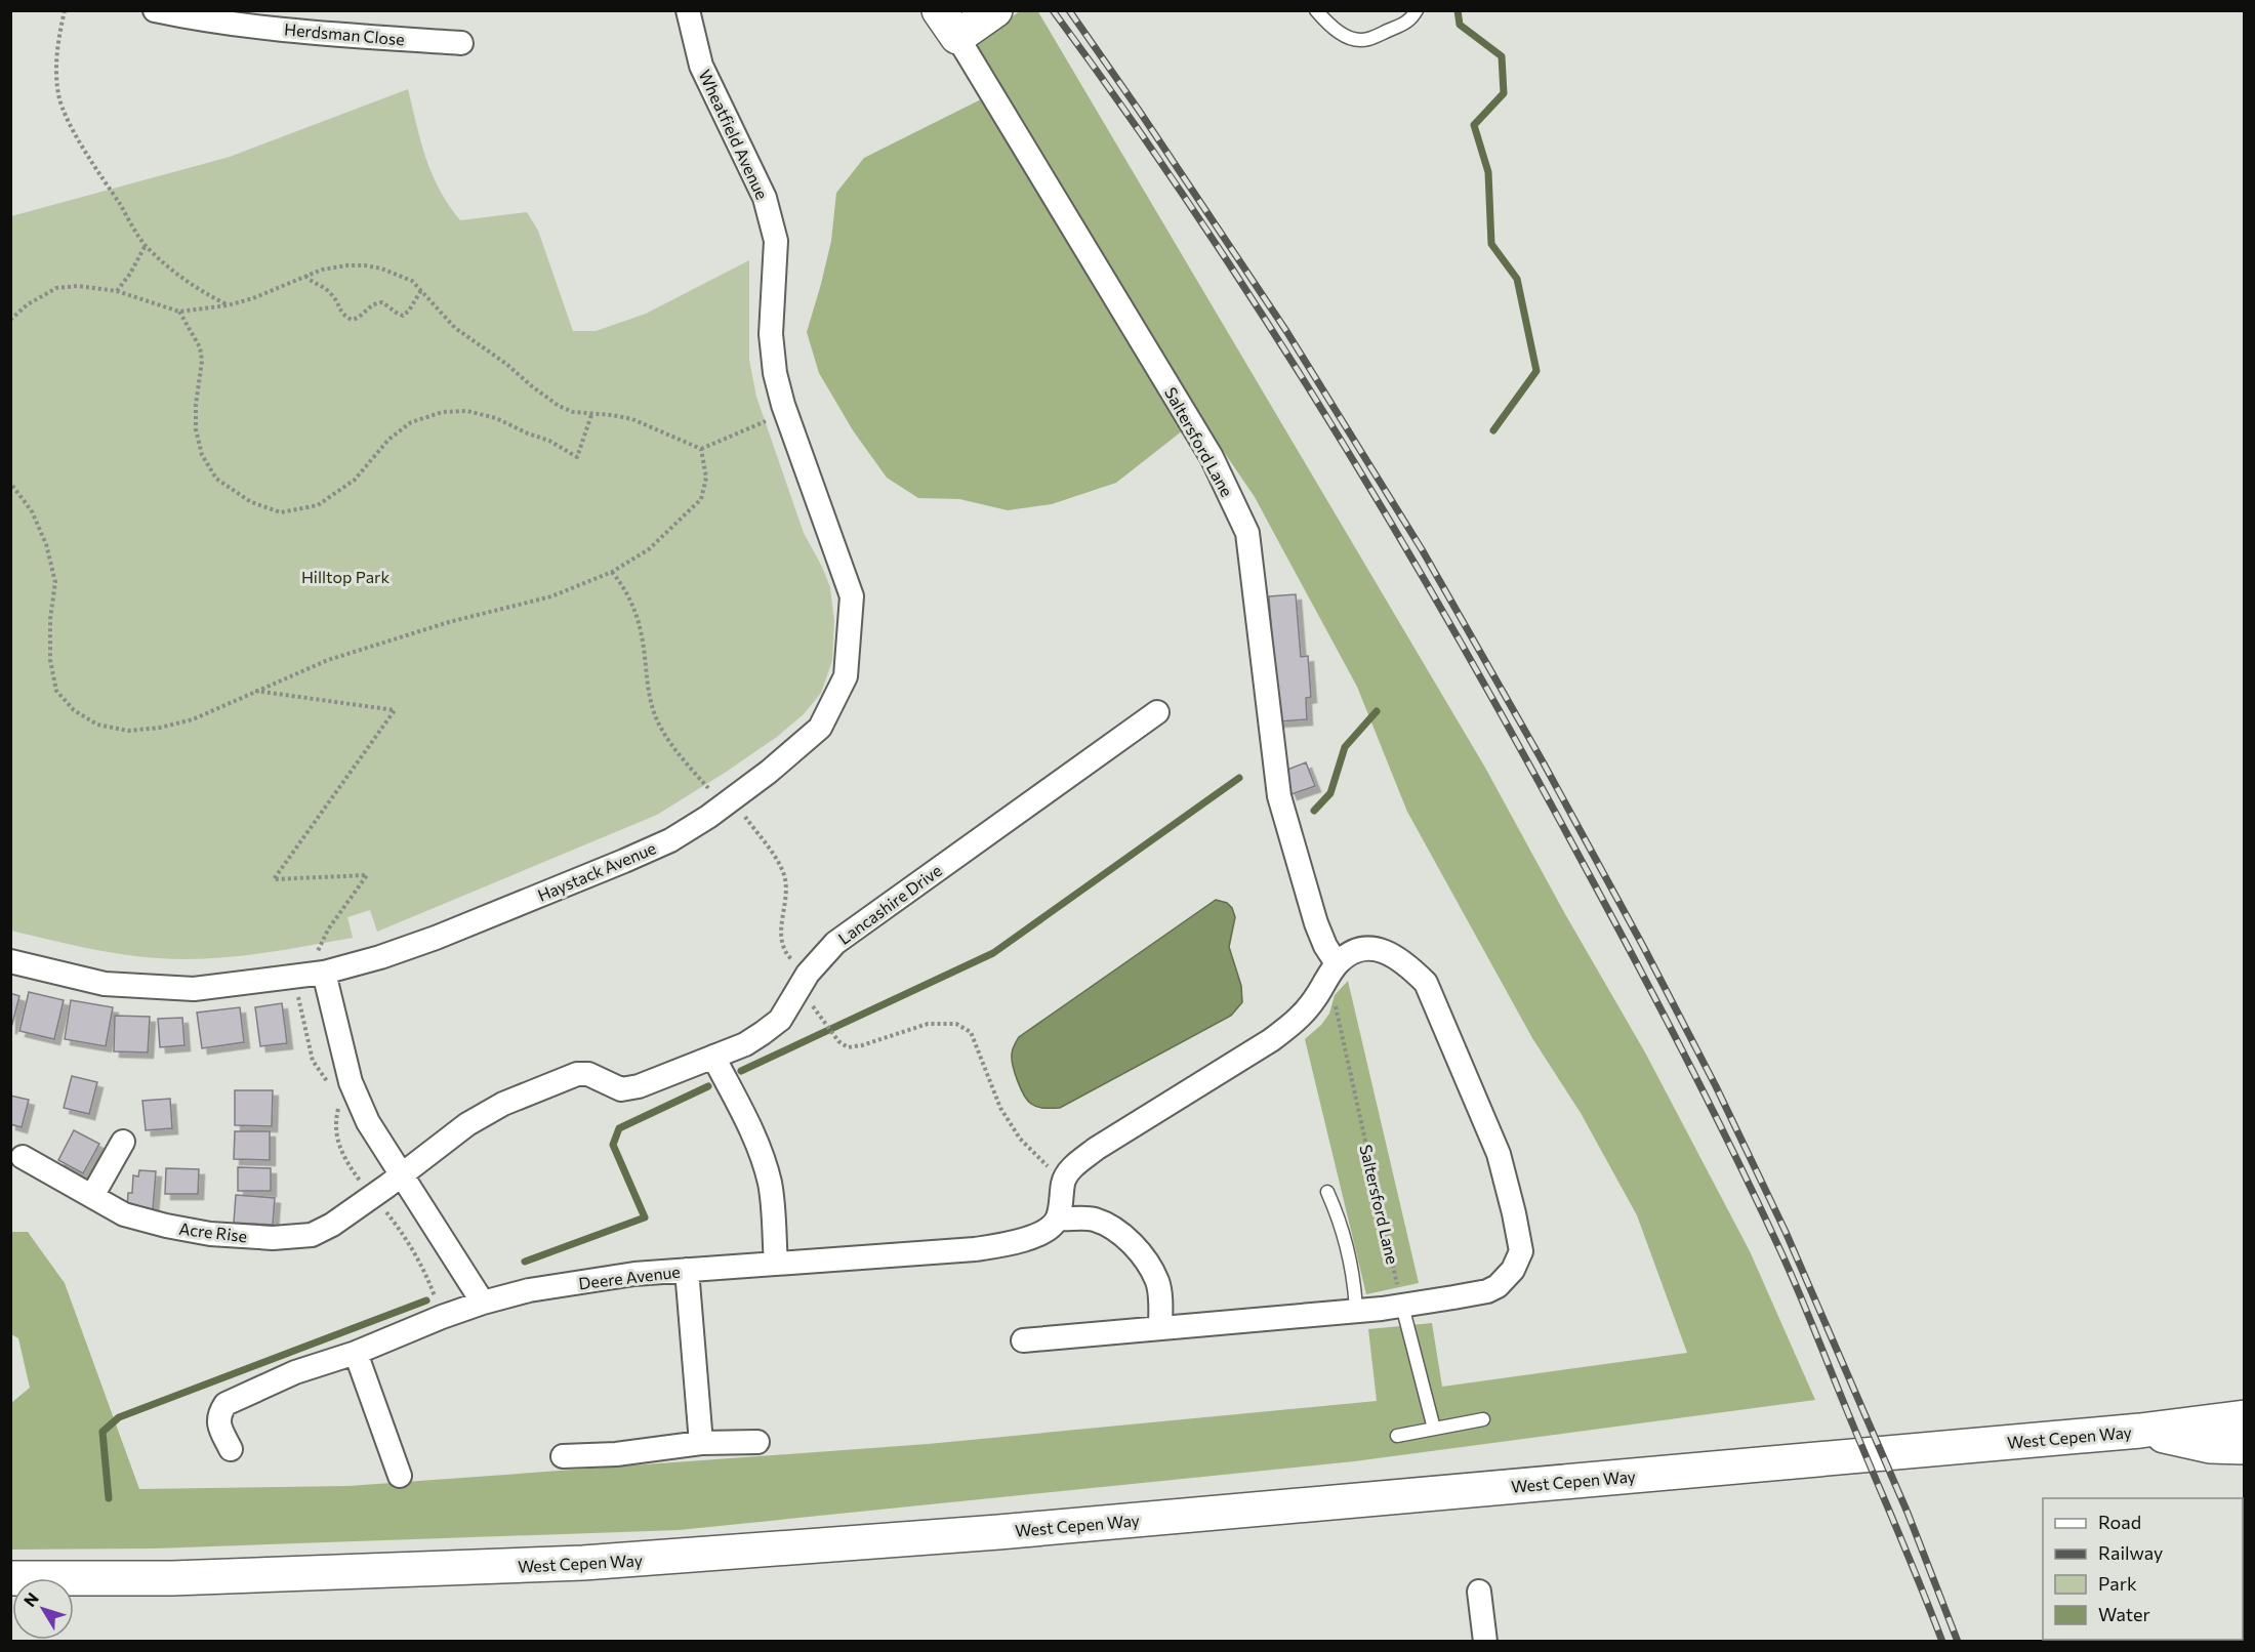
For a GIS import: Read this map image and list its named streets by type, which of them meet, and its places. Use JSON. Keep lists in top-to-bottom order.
{
  "streets": {
    "main road": ["Saltersford Lane", "West Cepen Way"],
    "street": [
      "Herdsman Close",
      "Wheatfield Avenue",
      "Haystack Avenue",
      "Lancashire Drive",
      "Acre Rise",
      "Deere Avenue"
    ]
  },
  "crossings": [
    ["Wheatfield Avenue", "Haystack Avenue"],
    ["Lancashire Drive", "Acre Rise"]
  ],
  "parks": ["Hilltop Park"],
  "legend": [
    "Road",
    "Railway",
    "Park",
    "Water"
  ],
  "north": "top left"
}
